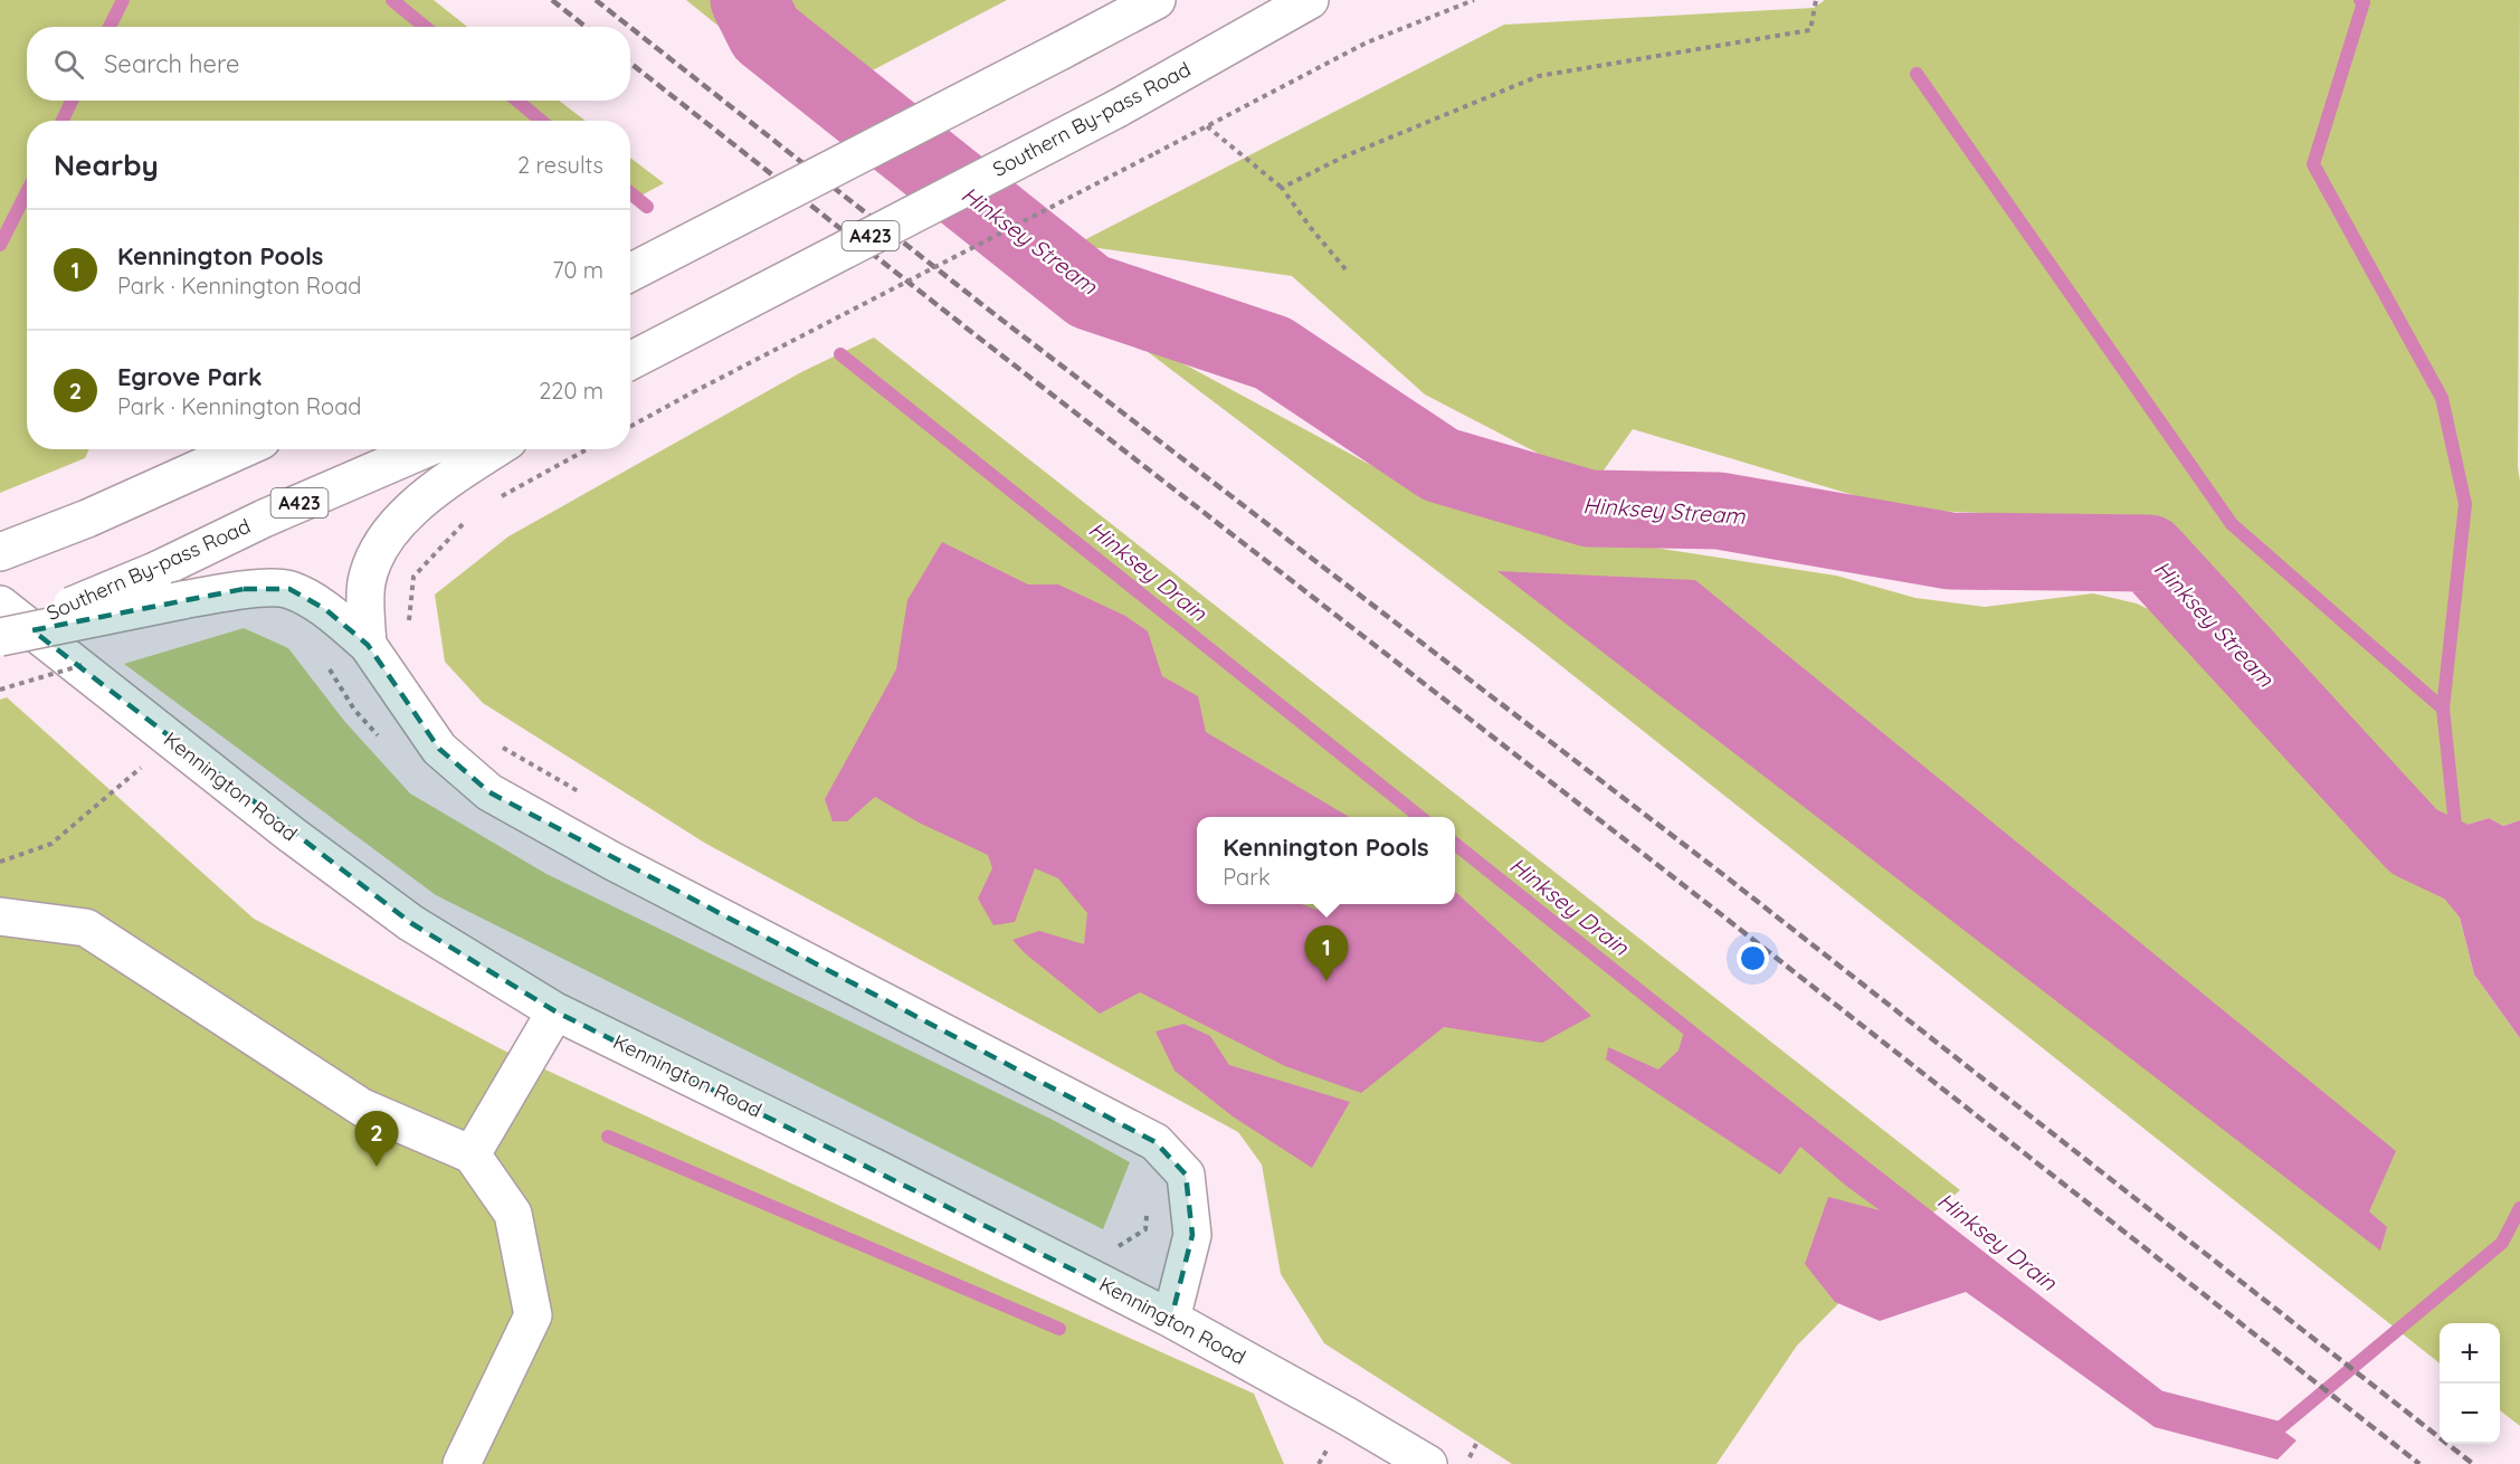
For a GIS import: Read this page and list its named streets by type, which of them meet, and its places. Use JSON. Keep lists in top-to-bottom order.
{
  "streets": {
    "main road": ["Southern By-pass Road", "A423", "Kennington Road"]
  },
  "water": ["Hinksey Stream", "Hinksey Drain"],
  "page": {
    "search": "Search here",
    "heading": ["Nearby", "2 results"],
    "list": [
      {
        "mark": "1",
        "name": "Kennington Pools",
        "note": "Park · Kennington Road",
        "value": "70 m"
      },
      {
        "mark": "2",
        "name": "Egrove Park",
        "note": "Park · Kennington Road",
        "value": "220 m"
      }
    ],
    "popup": ["Kennington Pools", "Park"],
    "pins": ["1", "2"],
    "map_buttons": ["+", "−"]
  }
}
